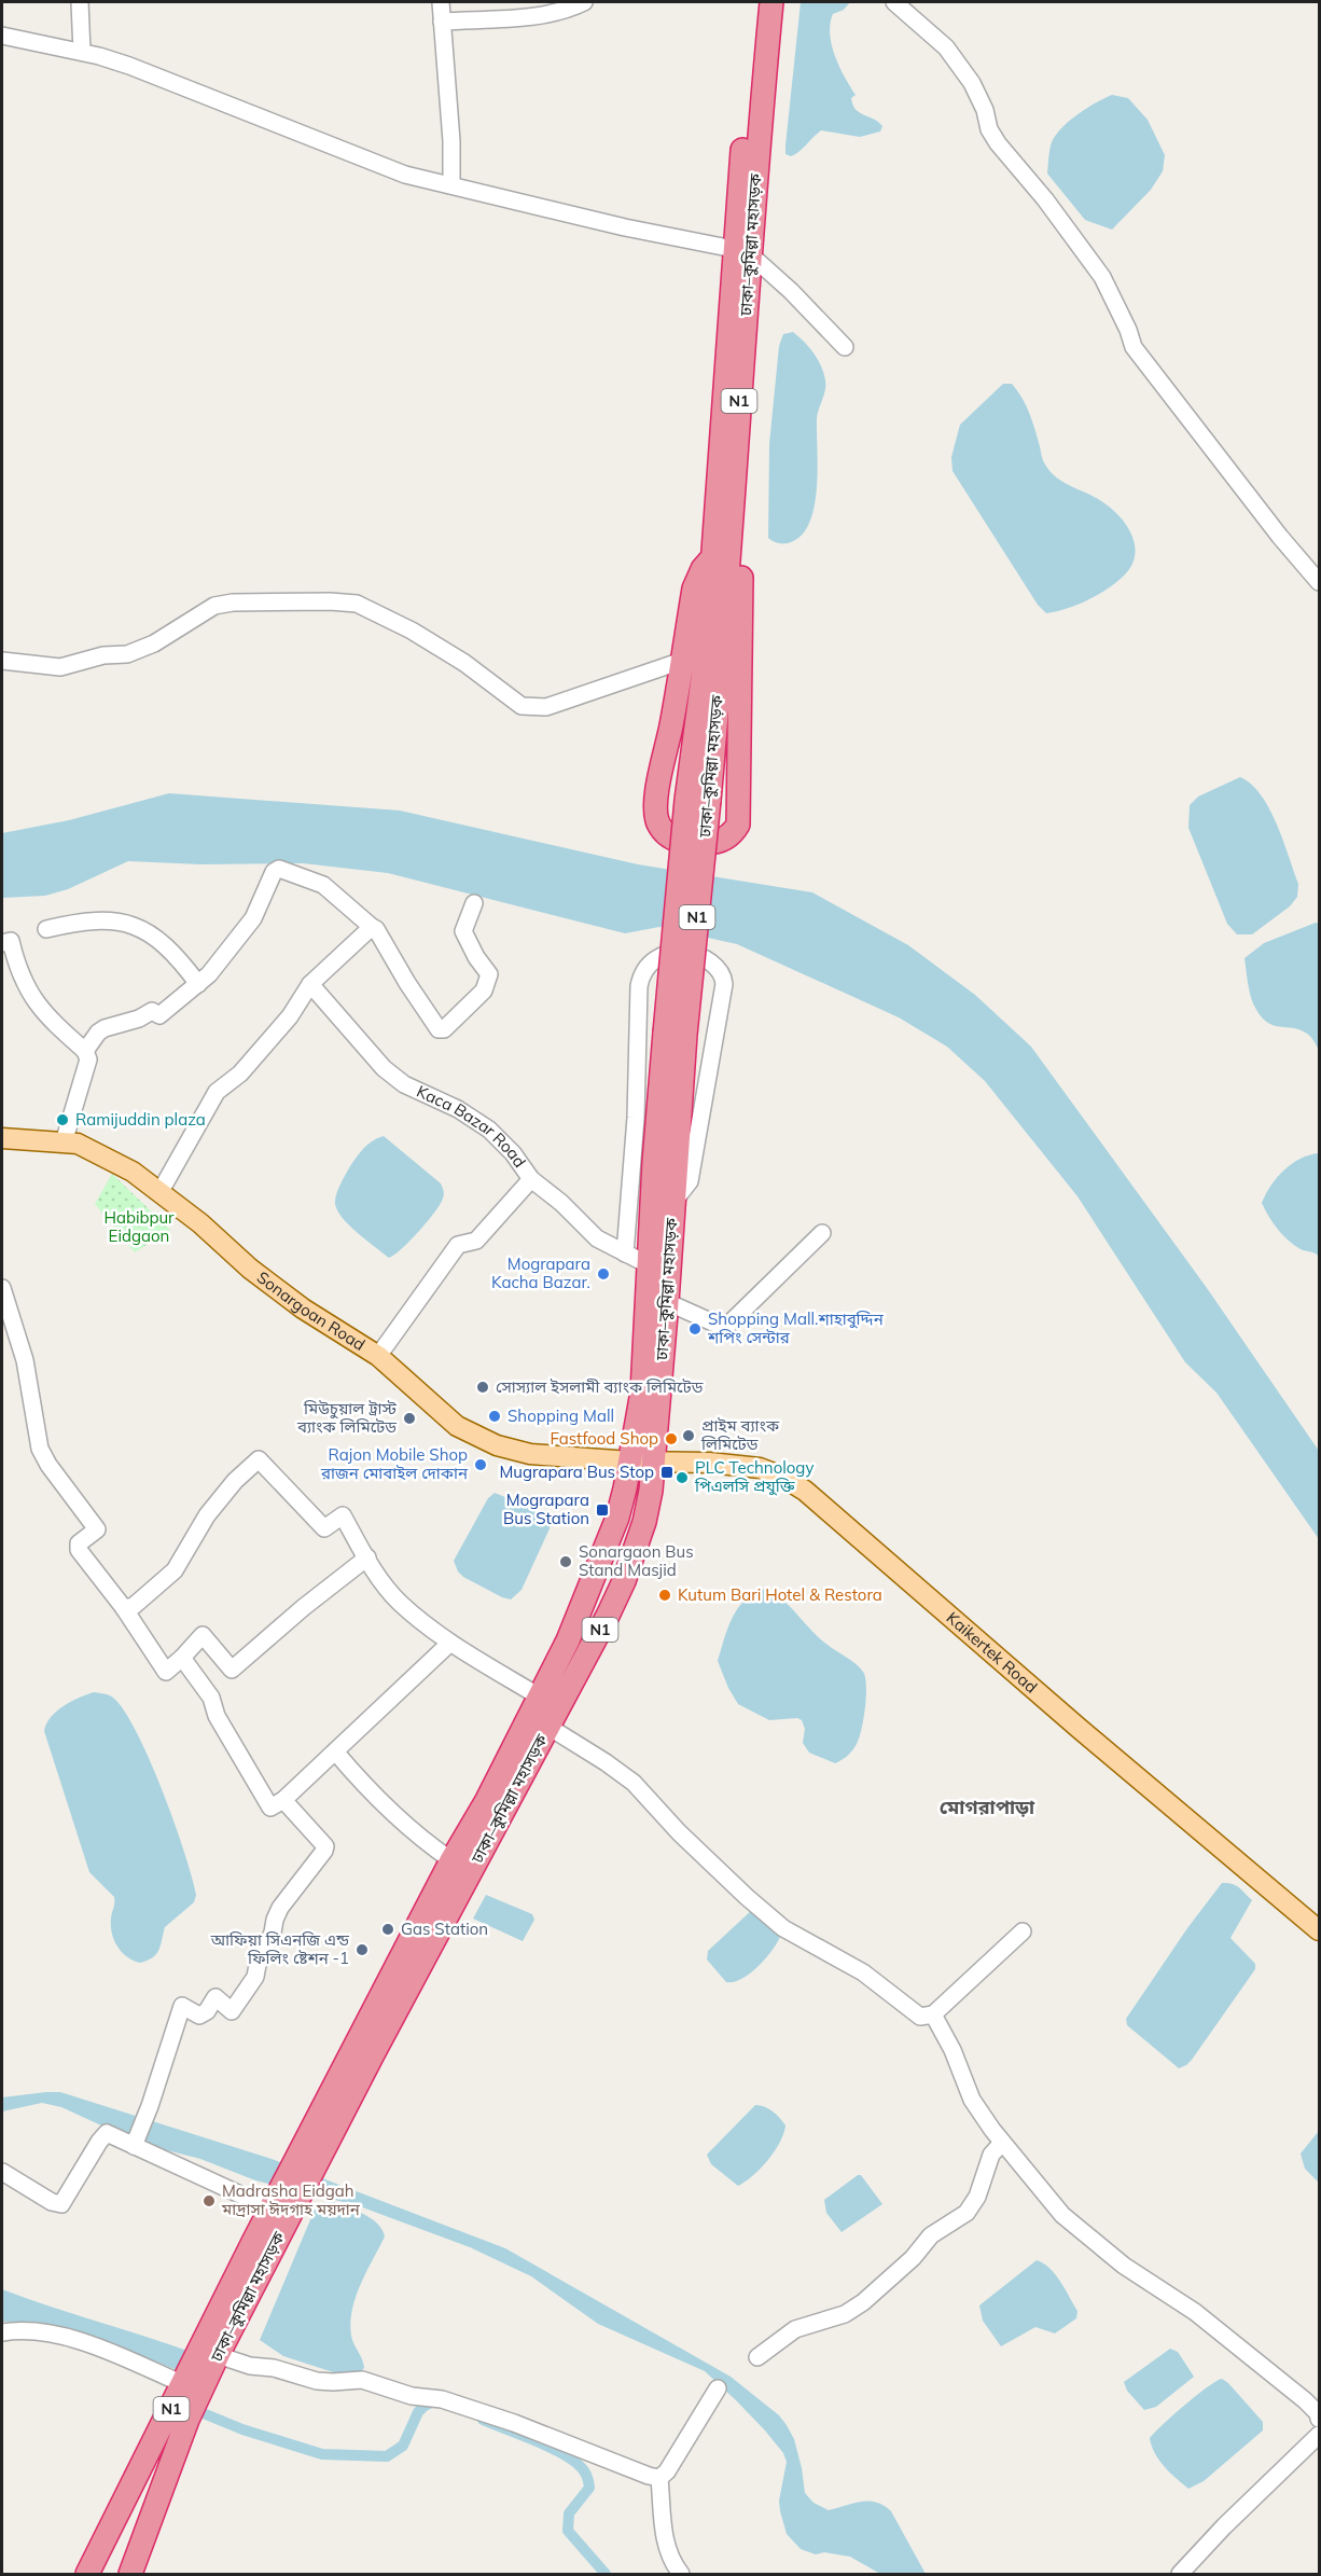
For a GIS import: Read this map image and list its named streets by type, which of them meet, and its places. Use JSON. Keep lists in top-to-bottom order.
{
  "streets": {
    "highway": ["ঢাকা–কুমিল্লা মহাসড়ক", "N1"],
    "main road": ["Sonargoan Road", "Kaikertek Road"],
    "street": ["Kaca Bazar Road"]
  },
  "crossings": [
    ["ঢাকা–কুমিল্লা মহাসড়ক", "N1"],
    ["ঢাকা–কুমিল্লা মহাসড়ক", "Sonargoan Road"],
    ["ঢাকা–কুমিল্লা মহাসড়ক", "Kaikertek Road"],
    ["Sonargoan Road", "Kaikertek Road"]
  ],
  "districts": ["মোগরাপাড়া"],
  "parks": ["Habibpur Eidgaon"],
  "places": {
    "other": [
      "Ramijuddin plaza",
      "Mograpara Kacha Bazar.",
      "Shopping Mall.শাহাবুদ্দিন শপিং সেন্টার",
      "সোস্যাল ইসলামী ব্যাংক লিমিটেড",
      "Shopping Mall",
      "মিউচুয়াল ট্রাস্ট ব্যাংক লিমিটেড",
      "প্রাইম ব্যাংক লিমিটেড",
      "Fastfood Shop",
      "Rajon Mobile Shop রাজন মোবাইল দোকান",
      "PLC Technology পিএলসি প্রযুক্তি",
      "Sonargaon Bus Stand Masjid",
      "Kutum Bari Hotel & Restora",
      "Gas Station",
      "আফিয়া সিএনজি এন্ড ফিলিং ষ্টেশন -1",
      "Madrasha Eidgah মাদ্রাসা ঈদগাহ ময়দান"
    ],
    "transit": ["Mugrapara Bus Stop", "Mograpara Bus Station"]
  }
}
